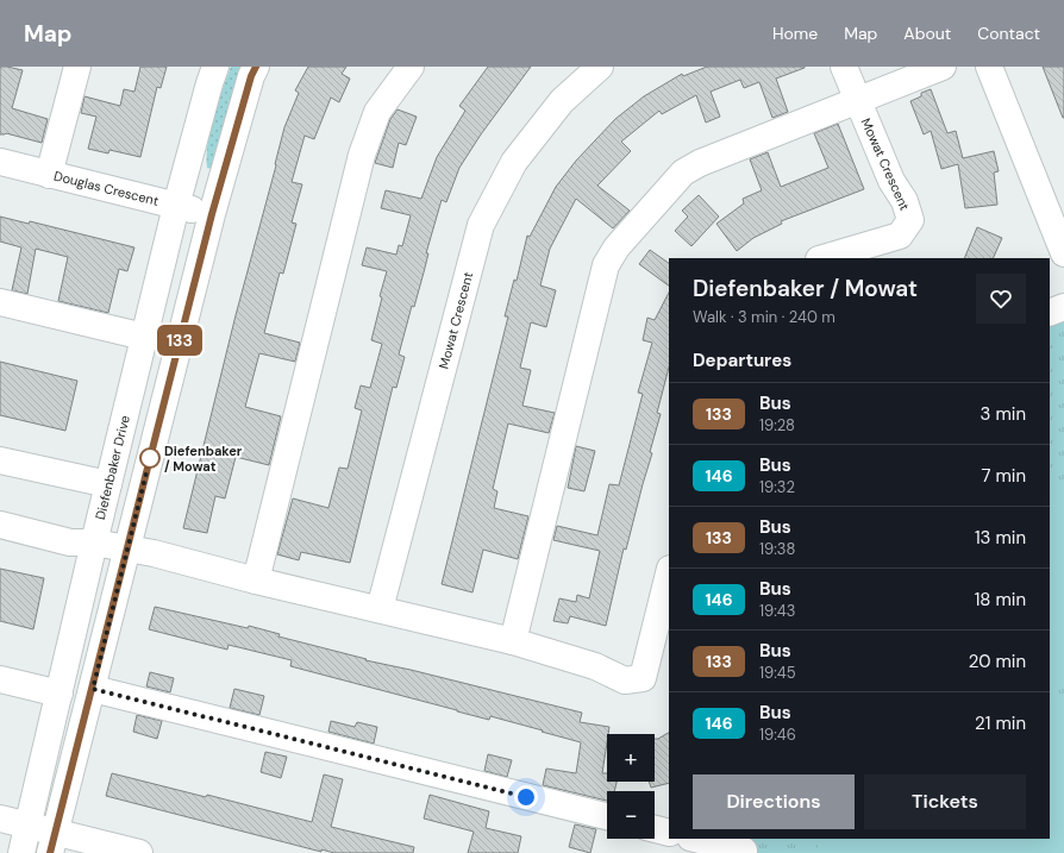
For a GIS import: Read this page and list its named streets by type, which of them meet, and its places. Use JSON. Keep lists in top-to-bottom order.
{
  "streets": {
    "street": ["Mowat Crescent", "Douglas Crescent", "Diefenbaker Drive"]
  },
  "crossings": [
    ["Douglas Crescent", "Diefenbaker Drive"]
  ],
  "places": ["Diefenbaker / Mowat"],
  "lines": ["bus line 133"],
  "page": {
    "header": "Map",
    "nav": [
      "Home",
      "Map",
      "About",
      "Contact"
    ],
    "on_map": "133",
    "heading": [
      ["Diefenbaker / Mowat", "Walk · 3 min · 240 m"],
      "Departures"
    ],
    "list": [
      {
        "mark": "133",
        "name": "Bus",
        "note": "19:28",
        "value": "3 min"
      },
      {
        "mark": "146",
        "name": "Bus",
        "note": "19:32",
        "value": "7 min"
      },
      {
        "mark": "133",
        "name": "Bus",
        "note": "19:38",
        "value": "13 min"
      },
      {
        "mark": "146",
        "name": "Bus",
        "note": "19:43",
        "value": "18 min"
      },
      {
        "mark": "133",
        "name": "Bus",
        "note": "19:45",
        "value": "20 min"
      },
      {
        "mark": "146",
        "name": "Bus",
        "note": "19:46",
        "value": "21 min"
      }
    ],
    "map_buttons": ["+", "−"],
    "buttons": ["Directions", "Tickets"]
  }
}
